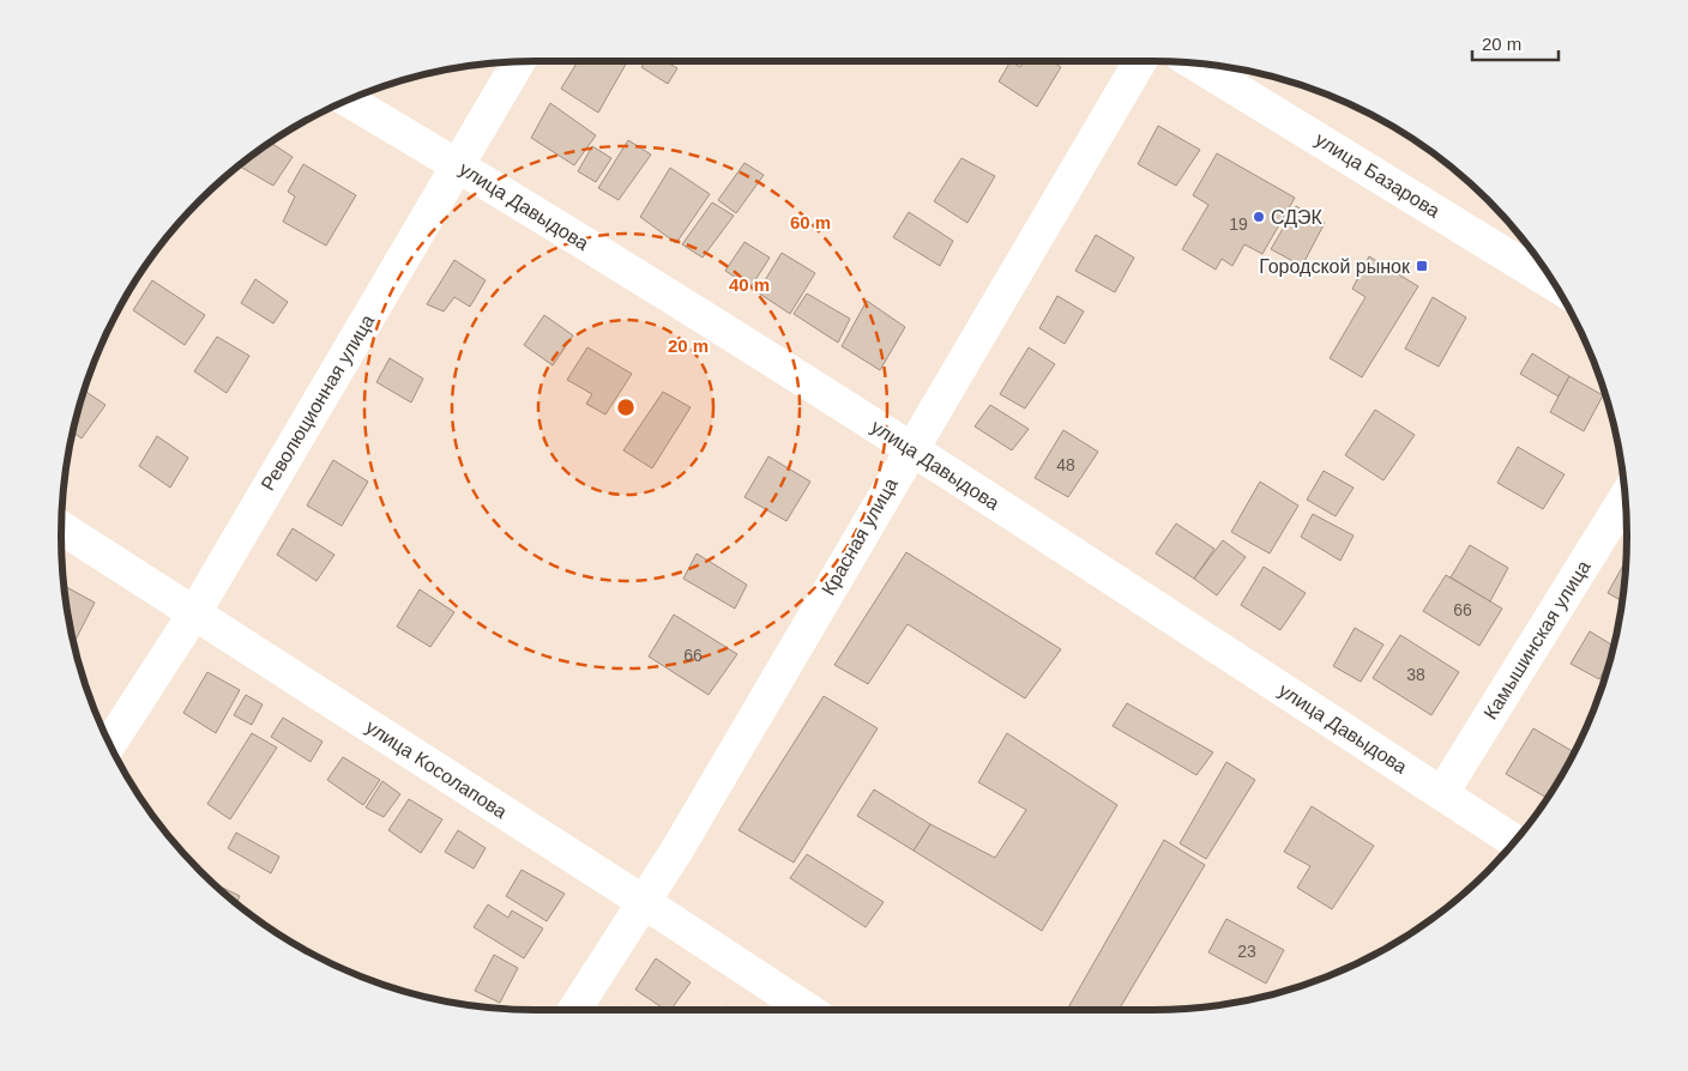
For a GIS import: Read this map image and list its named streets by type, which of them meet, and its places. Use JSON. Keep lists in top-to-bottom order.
{
  "streets": {
    "street": [
      "улица Базарова",
      "улица Давыдова",
      "Революционная улица",
      "Красная улица",
      "Камышинская улица",
      "улица Косолапова"
    ]
  },
  "crossings": [
    ["улица Давыдова", "Революционная улица"],
    ["улица Давыдова", "Красная улица"],
    ["улица Давыдова", "Камышинская улица"],
    ["Революционная улица", "улица Косолапова"],
    ["Красная улица", "улица Косолапова"]
  ],
  "places": {
    "other": ["СДЭК"],
    "transit": ["Городской рынок"]
  },
  "house_numbers": [
    "19",
    "48",
    "66",
    "66",
    "38",
    "23"
  ],
  "scale_bar": "20 m",
  "rings": ["60 m", "40 m", "20 m"]
}
